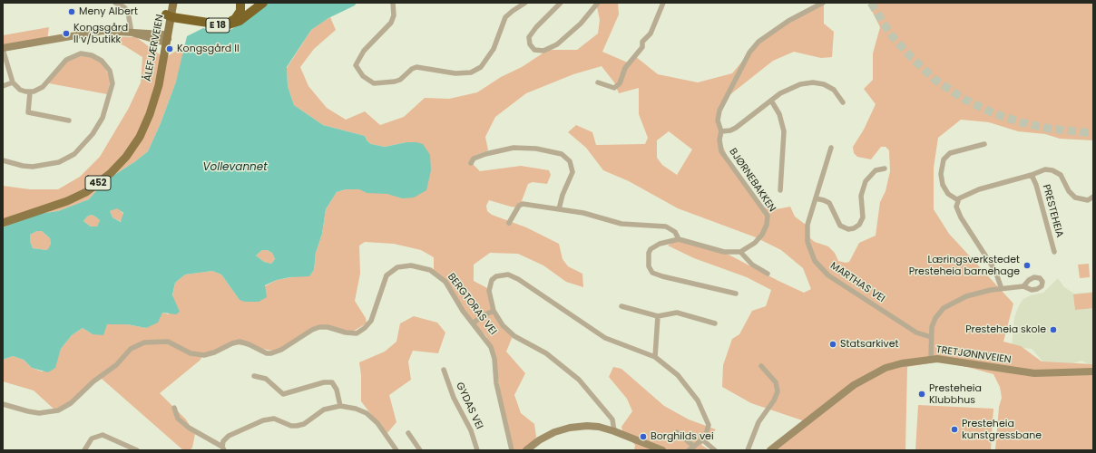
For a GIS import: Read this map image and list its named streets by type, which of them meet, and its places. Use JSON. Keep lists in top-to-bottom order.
{
  "streets": {
    "highway": ["E 18"],
    "main road": ["ÅLEFJÆRVEIEN", "452"],
    "street": [
      "BJØRNEBAKKEN",
      "PRESTEHEIA",
      "MARTHAS VEI",
      "BERGTORAS VEI",
      "TRETJØNNVEIEN",
      "GYDAS VEI"
    ]
  },
  "crossings": [
    ["E 18", "ÅLEFJÆRVEIEN"]
  ],
  "water": ["Vollevannet"],
  "places": [
    "Meny Albert",
    "Kongsgård ll v/butikk",
    "Kongsgård ll",
    "Læringsverkstedet Presteheia barnehage",
    "Presteheia skole",
    "Statsarkivet",
    "Presteheia Klubbhus",
    "Presteheia kunstgressbane",
    "Borghilds vei"
  ]
}
